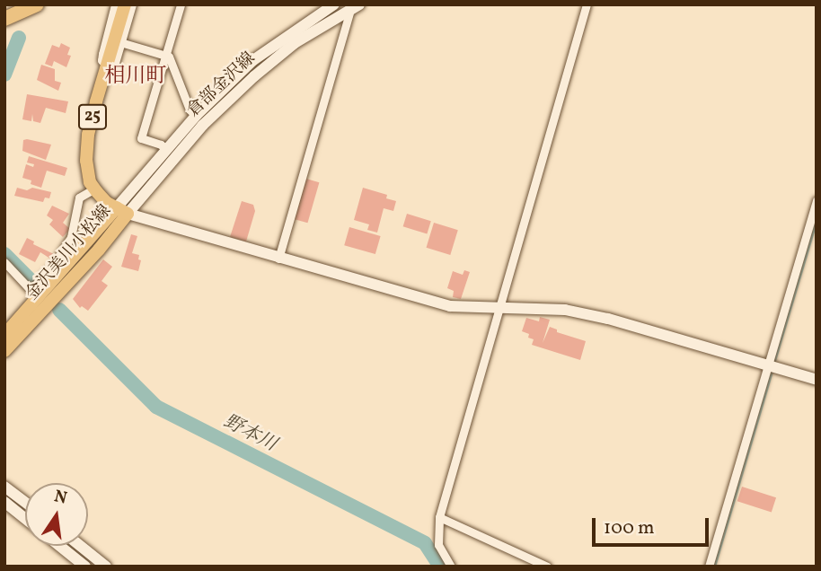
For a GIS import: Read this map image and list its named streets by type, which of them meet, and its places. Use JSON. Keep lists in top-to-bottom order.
{
  "streets": {
    "main road": ["25", "金沢美川小松線"],
    "street": ["倉部金沢線"]
  },
  "crossings": [
    ["倉部金沢線", "金沢美川小松線"]
  ],
  "districts": ["相川町"],
  "water": ["野本川"],
  "scale_bar": "100 m",
  "north": "top"
}
